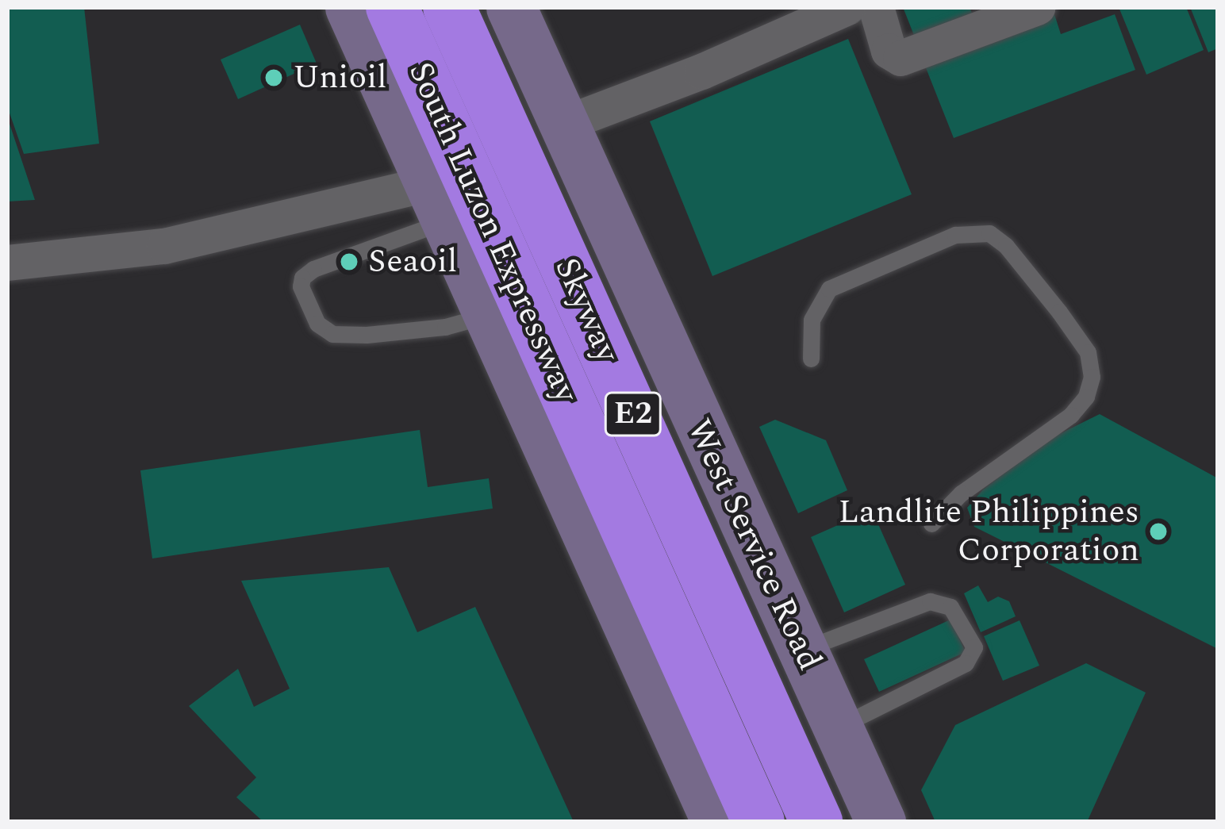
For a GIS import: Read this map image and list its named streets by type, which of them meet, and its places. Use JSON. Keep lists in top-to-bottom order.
{
  "streets": {
    "highway": ["South Luzon Expressway", "Skyway", "E2"],
    "main road": ["West Service Road"]
  },
  "places": ["Unioil", "Seaoil", "Landlite Philippines Corporation"]
}
